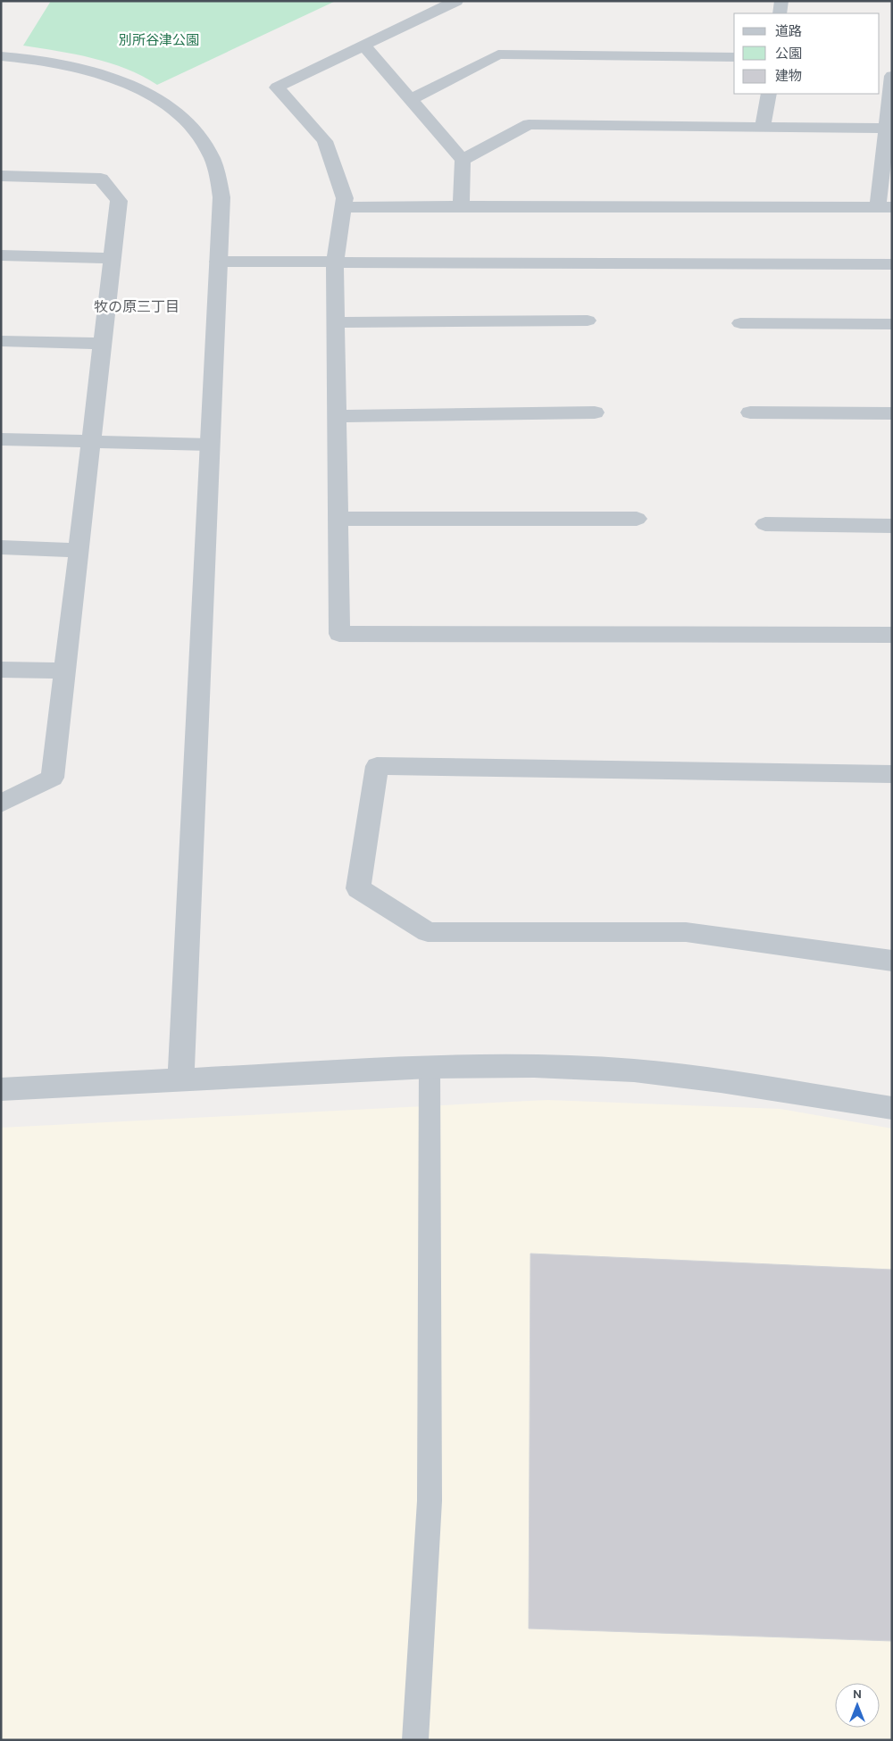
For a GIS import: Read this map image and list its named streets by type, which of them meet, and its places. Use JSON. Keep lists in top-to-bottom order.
{
  "districts": ["牧の原三丁目"],
  "parks": ["別所谷津公園"],
  "legend": ["道路", "公園", "建物"],
  "north": "top"
}
